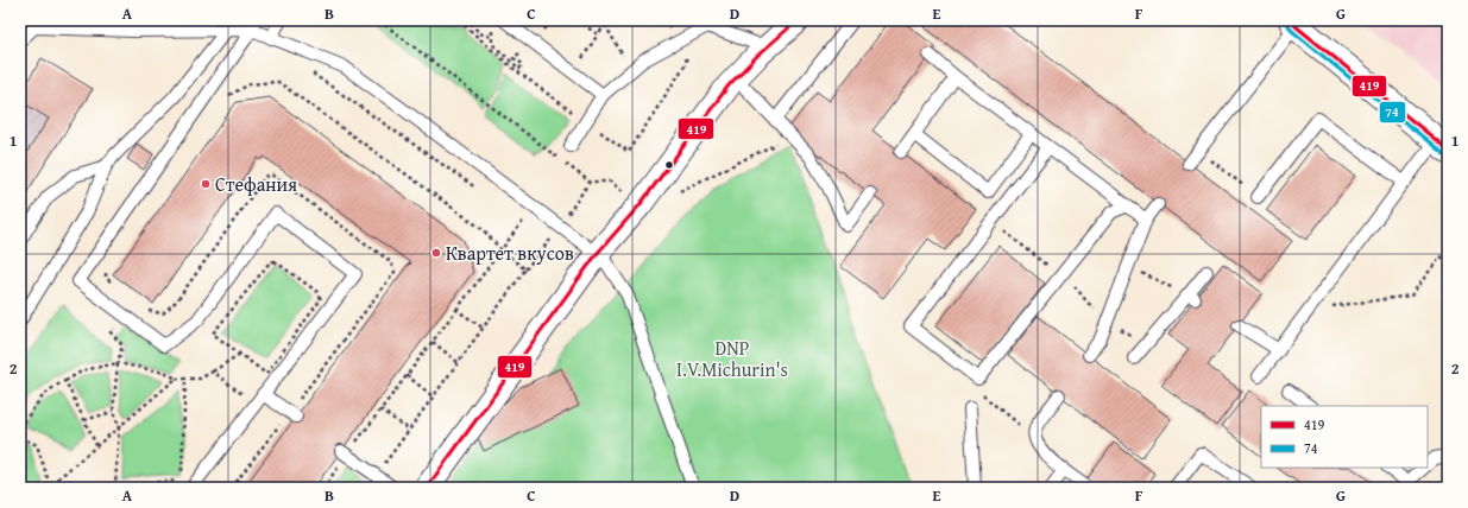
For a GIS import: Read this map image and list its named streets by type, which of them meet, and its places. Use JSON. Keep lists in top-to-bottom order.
{
  "parks": ["DNP I.V.Michurin's"],
  "places": ["Стефания", "Квартет вкусов"],
  "lines": ["transit line 419", "transit line 74"],
  "legend": ["419", "74"],
  "grid": {
    "columns": [
      "A",
      "B",
      "C",
      "D",
      "E",
      "F",
      "G"
    ],
    "rows": ["1", "2"]
  }
}
